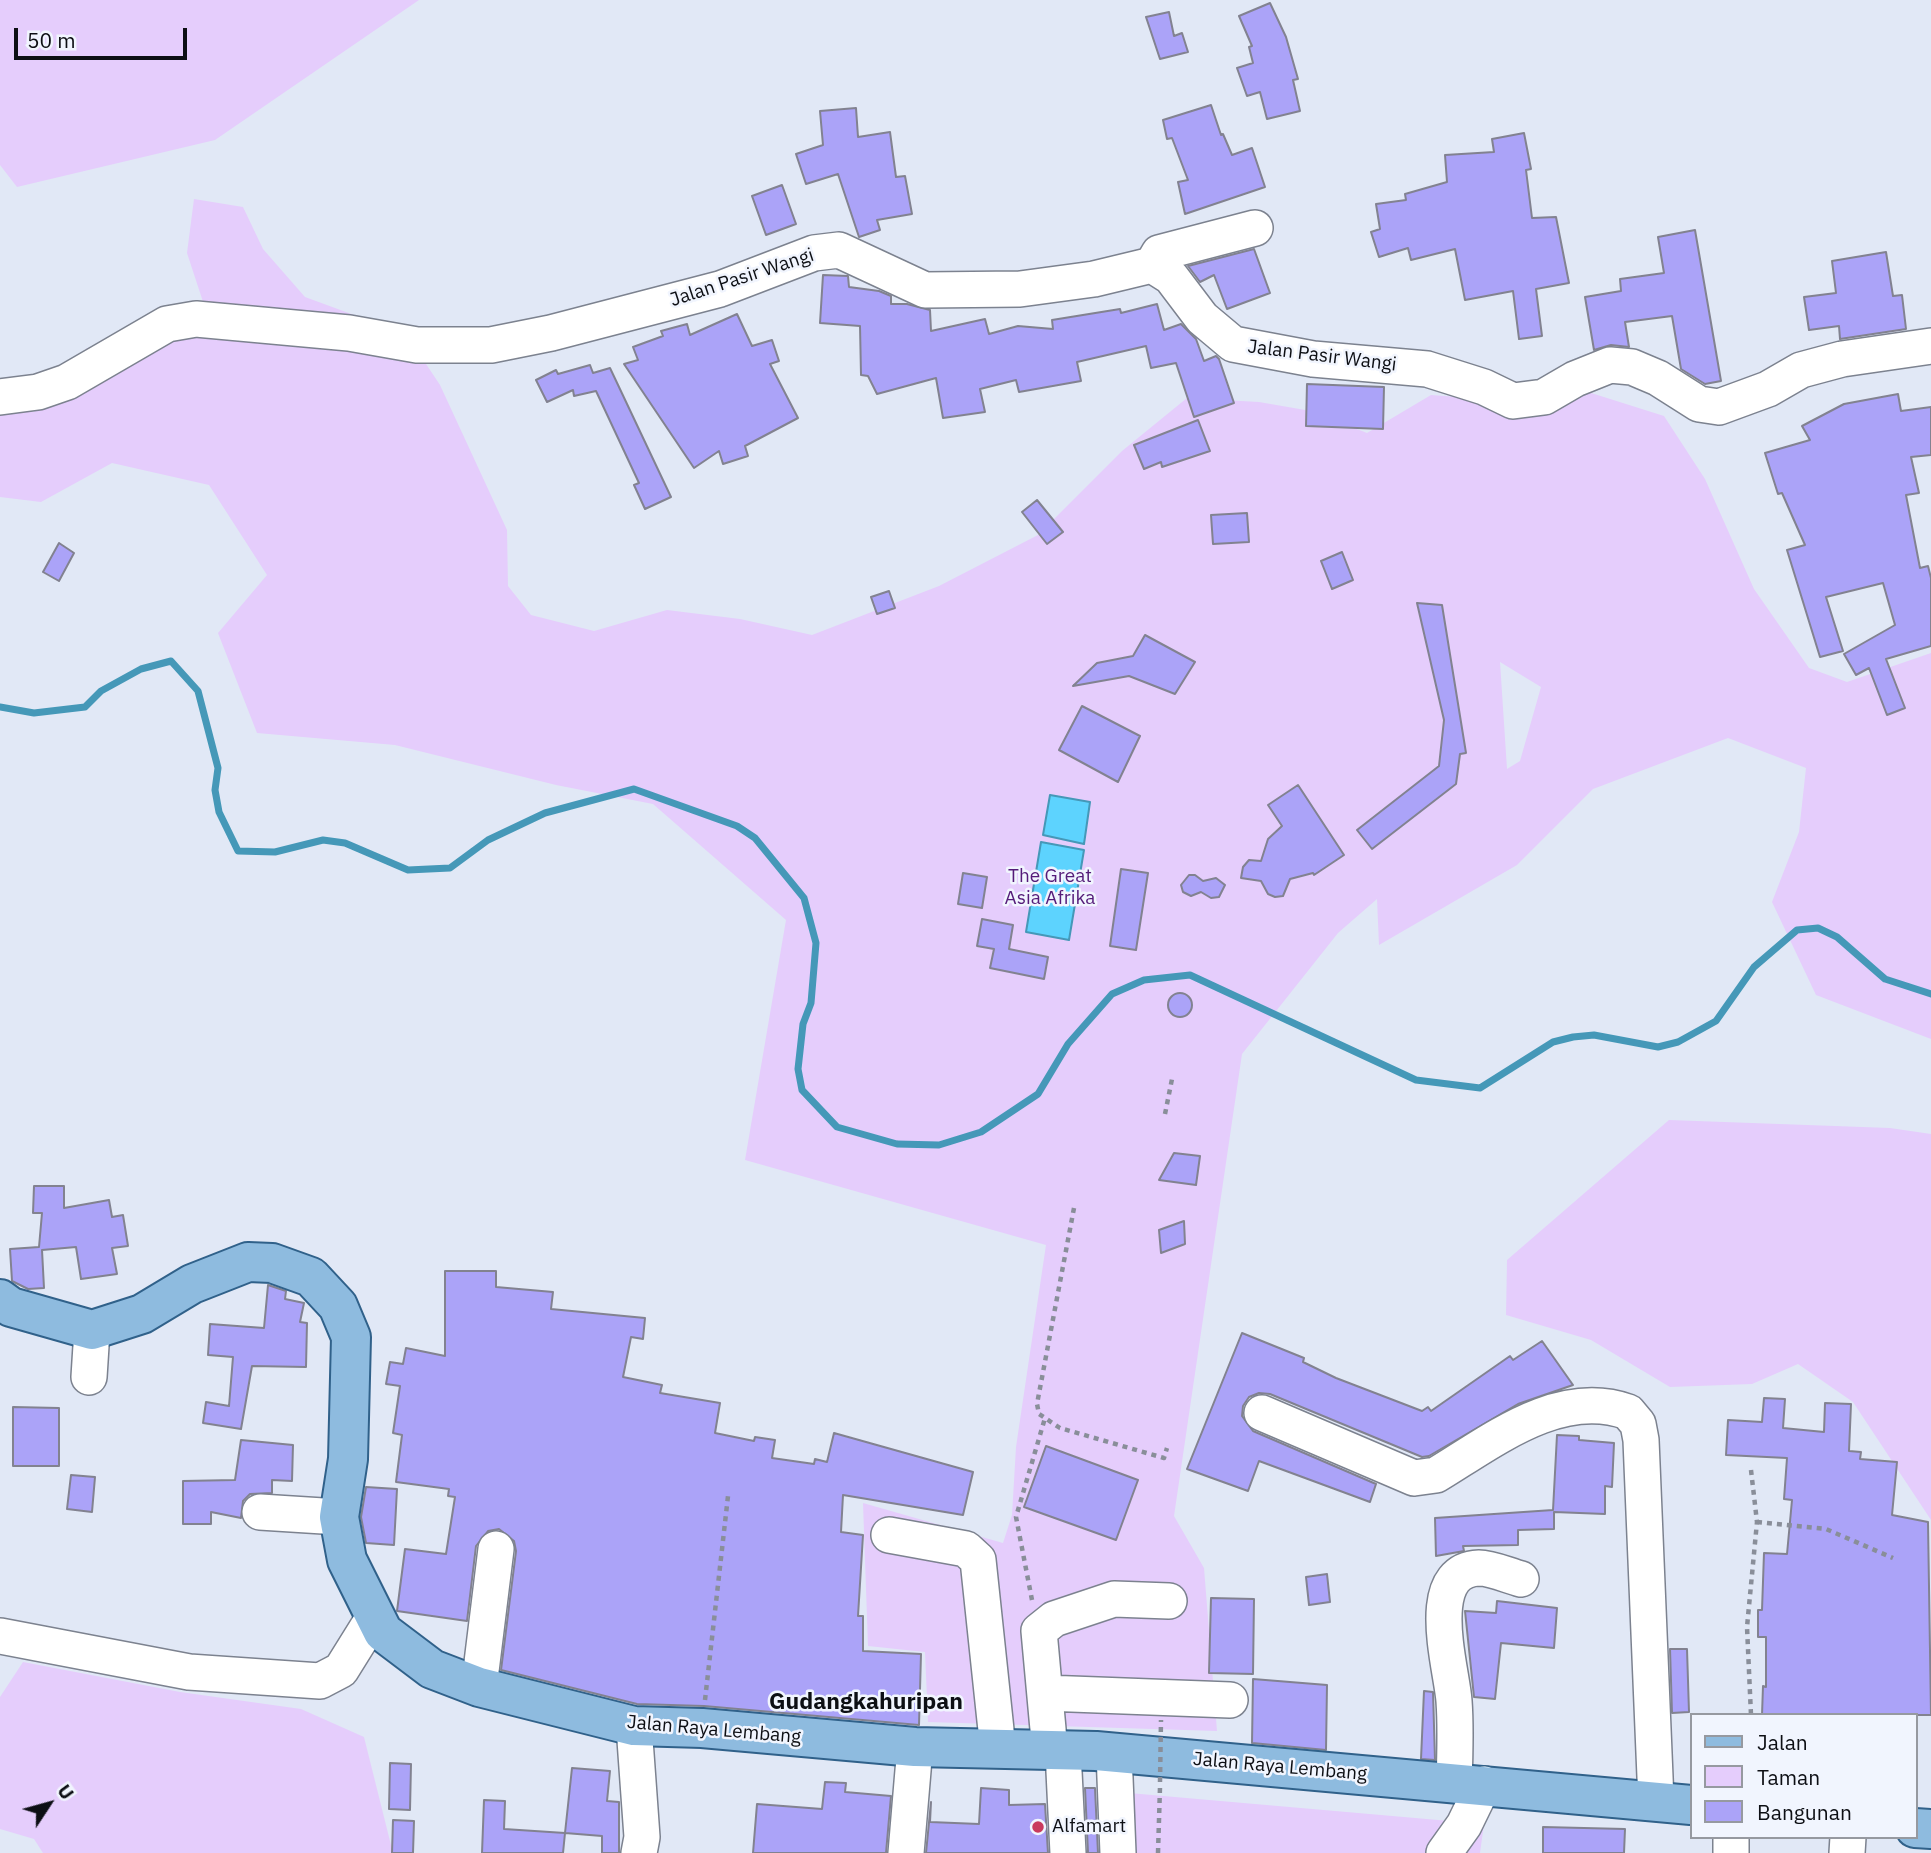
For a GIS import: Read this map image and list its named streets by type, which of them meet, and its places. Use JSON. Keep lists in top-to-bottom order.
{
  "streets": {
    "main road": ["Jalan Raya Lembang"],
    "street": ["Jalan Pasir Wangi"]
  },
  "districts": ["Gudangkahuripan"],
  "parks": ["The Great Asia Afrika"],
  "places": ["Alfamart"],
  "legend": ["Jalan", "Taman", "Bangunan"],
  "scale_bar": "50 m",
  "north": "top right"
}
